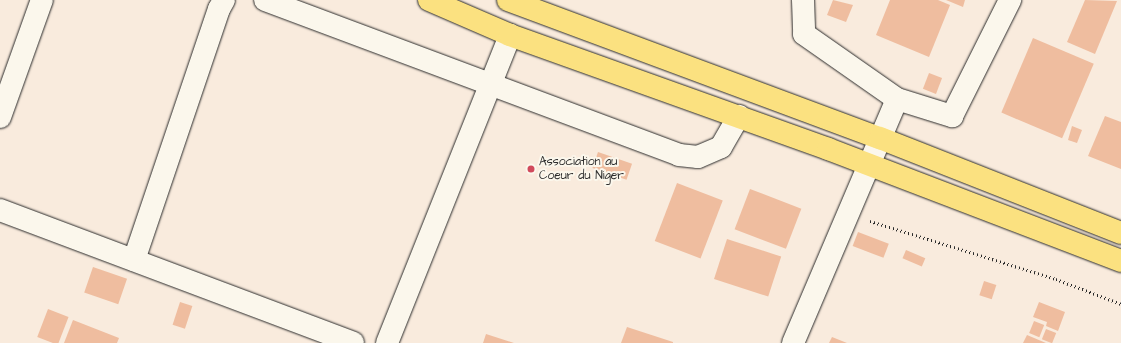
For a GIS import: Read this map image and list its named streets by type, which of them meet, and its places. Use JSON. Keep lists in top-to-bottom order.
{
  "places": ["Association au Coeur du Niger"]
}
